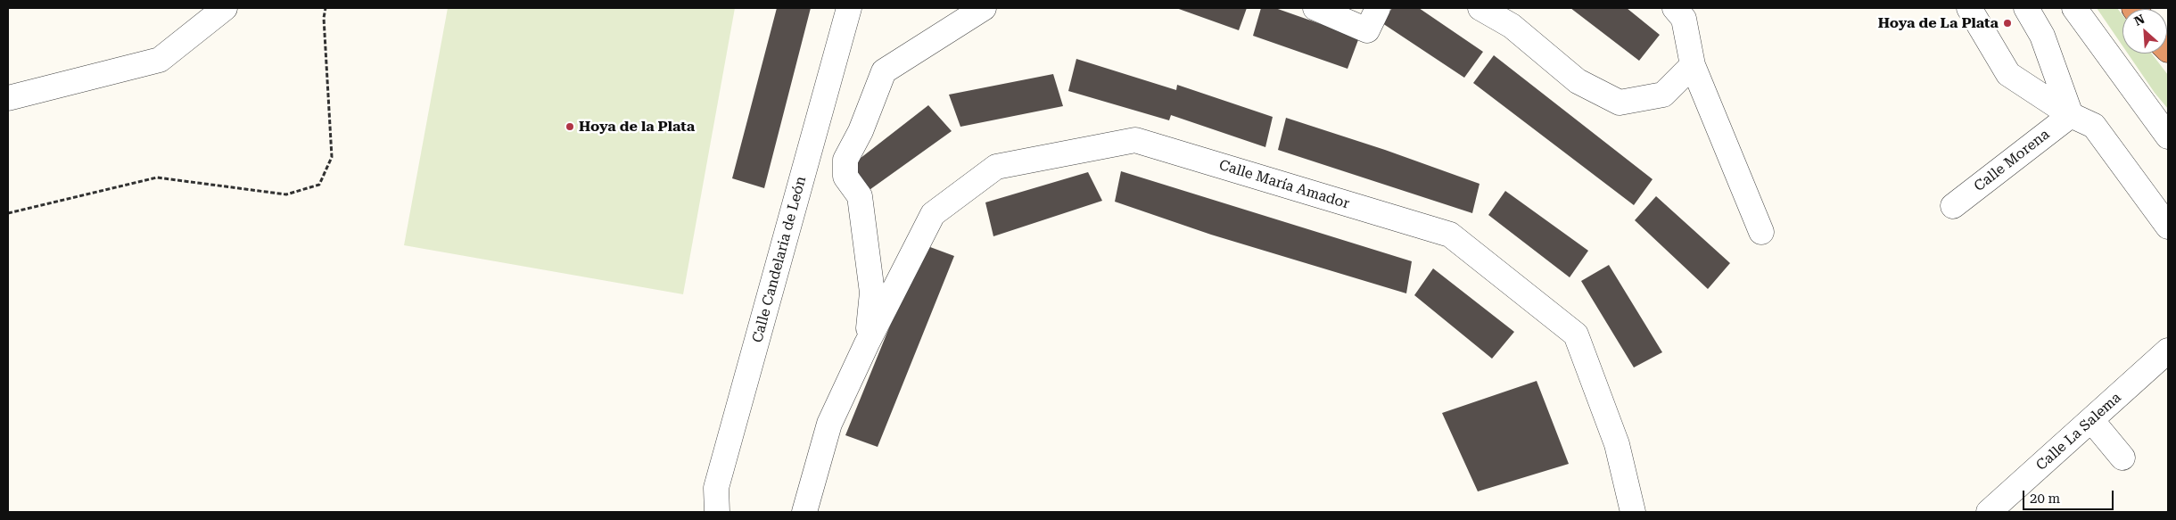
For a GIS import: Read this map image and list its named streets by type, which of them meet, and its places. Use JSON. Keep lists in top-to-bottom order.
{
  "streets": {
    "street": [
      "Calle Morena",
      "Calle María Amador",
      "Calle Candelaria de León",
      "Calle La Salema"
    ]
  },
  "places": ["Hoya de La Plata", "Hoya de la Plata"],
  "scale_bar": "20 m",
  "north": "top left"
}
